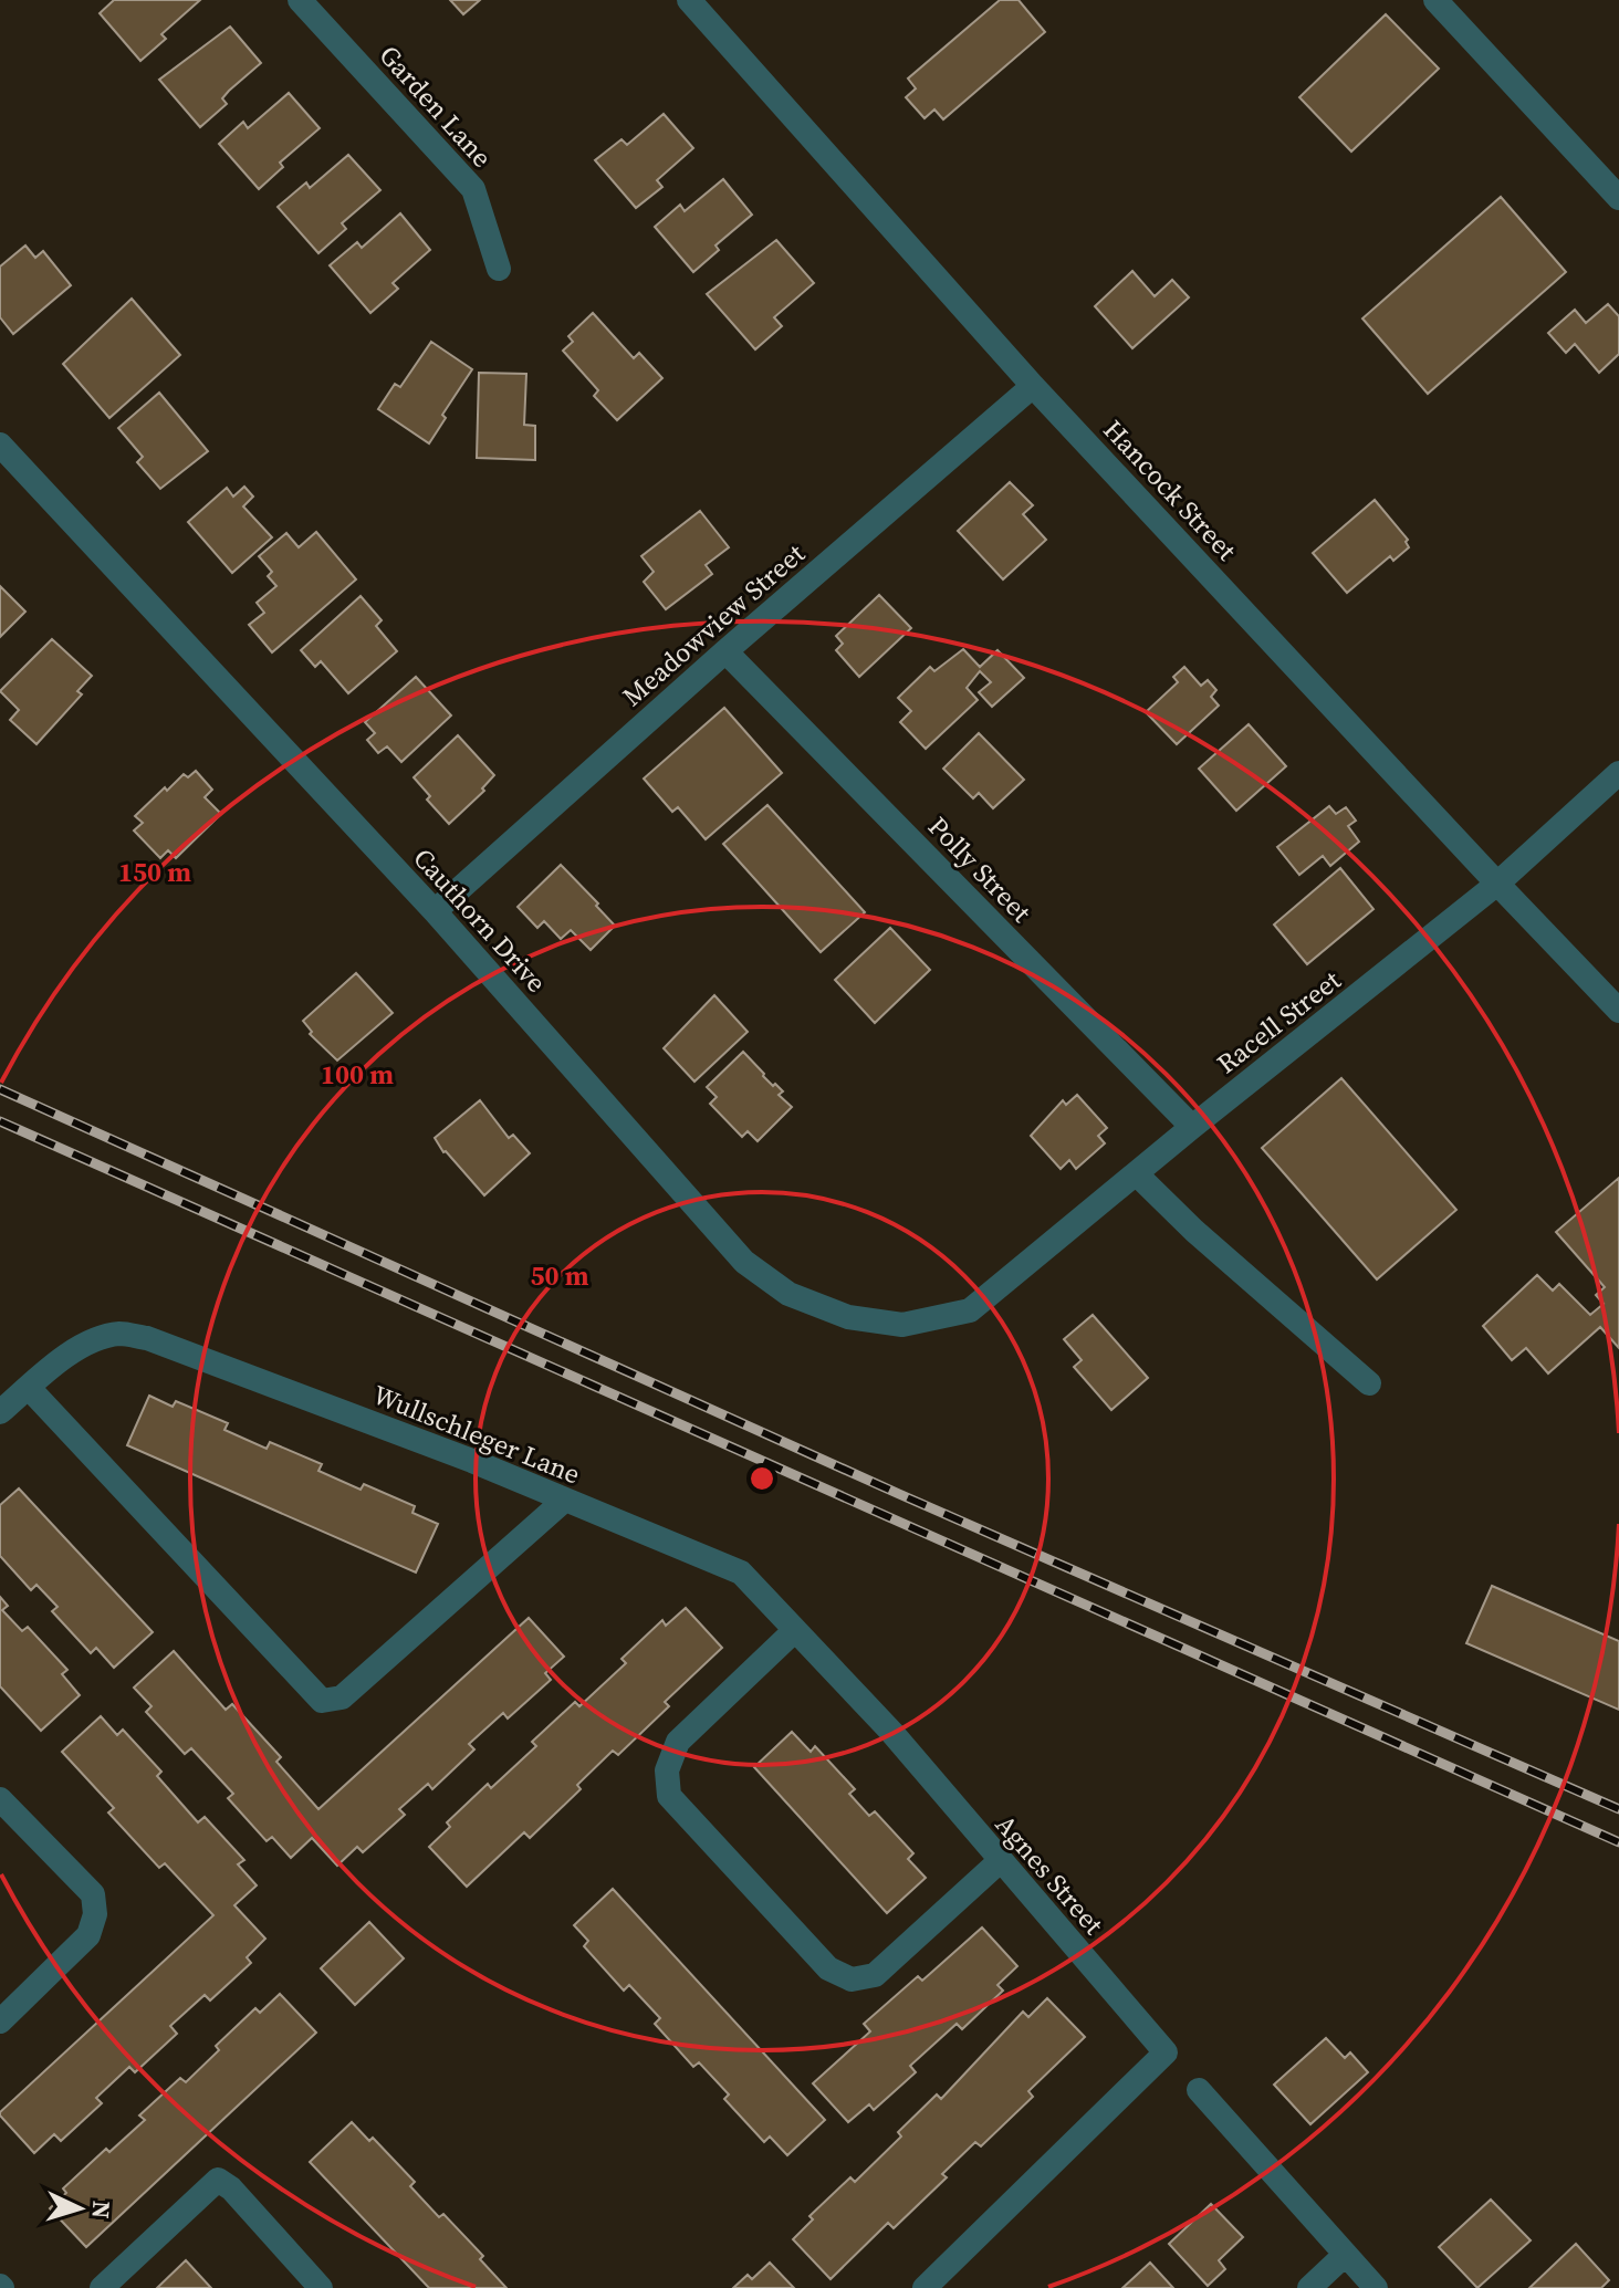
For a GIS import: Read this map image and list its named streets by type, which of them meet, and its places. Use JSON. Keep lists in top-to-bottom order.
{
  "streets": {
    "street": [
      "Garden Lane",
      "Hancock Street",
      "Meadowview Street",
      "Polly Street",
      "Cauthorn Drive",
      "Racell Street",
      "Wullschleger Lane",
      "Agnes Street"
    ]
  },
  "crossings": [
    ["Hancock Street", "Meadowview Street"],
    ["Hancock Street", "Racell Street"],
    ["Meadowview Street", "Polly Street"],
    ["Meadowview Street", "Cauthorn Drive"],
    ["Polly Street", "Racell Street"],
    ["Cauthorn Drive", "Racell Street"],
    ["Wullschleger Lane", "Agnes Street"]
  ],
  "north": "right",
  "rings": ["150 m", "100 m", "50 m"]
}
